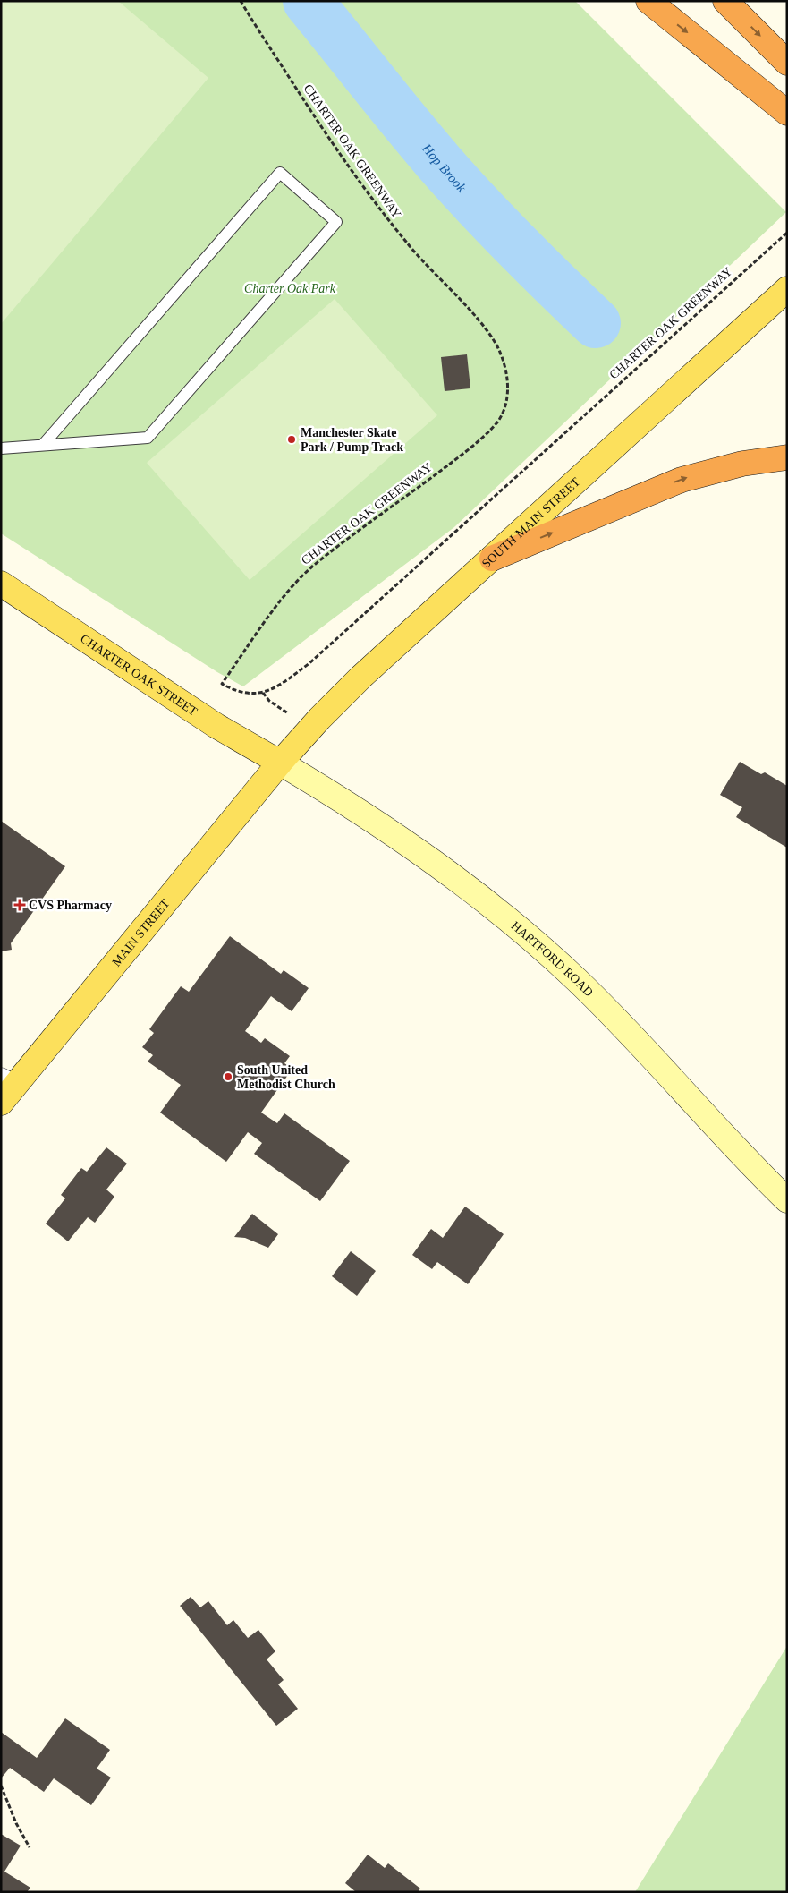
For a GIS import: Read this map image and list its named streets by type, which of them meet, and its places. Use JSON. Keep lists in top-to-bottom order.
{
  "streets": {
    "main road": [
      "SOUTH MAIN STREET",
      "CHARTER OAK STREET",
      "MAIN STREET",
      "HARTFORD ROAD"
    ],
    "path": ["CHARTER OAK GREENWAY"]
  },
  "crossings": [
    ["SOUTH MAIN STREET", "CHARTER OAK STREET"],
    ["SOUTH MAIN STREET", "MAIN STREET"],
    ["SOUTH MAIN STREET", "HARTFORD ROAD"],
    ["CHARTER OAK STREET", "MAIN STREET"],
    ["CHARTER OAK STREET", "HARTFORD ROAD"],
    ["MAIN STREET", "HARTFORD ROAD"]
  ],
  "water": ["Hop Brook"],
  "parks": ["Charter Oak Park"],
  "places": {
    "other": ["Manchester Skate Park / Pump Track", "South United Methodist Church"],
    "health": ["CVS Pharmacy"]
  }
}
